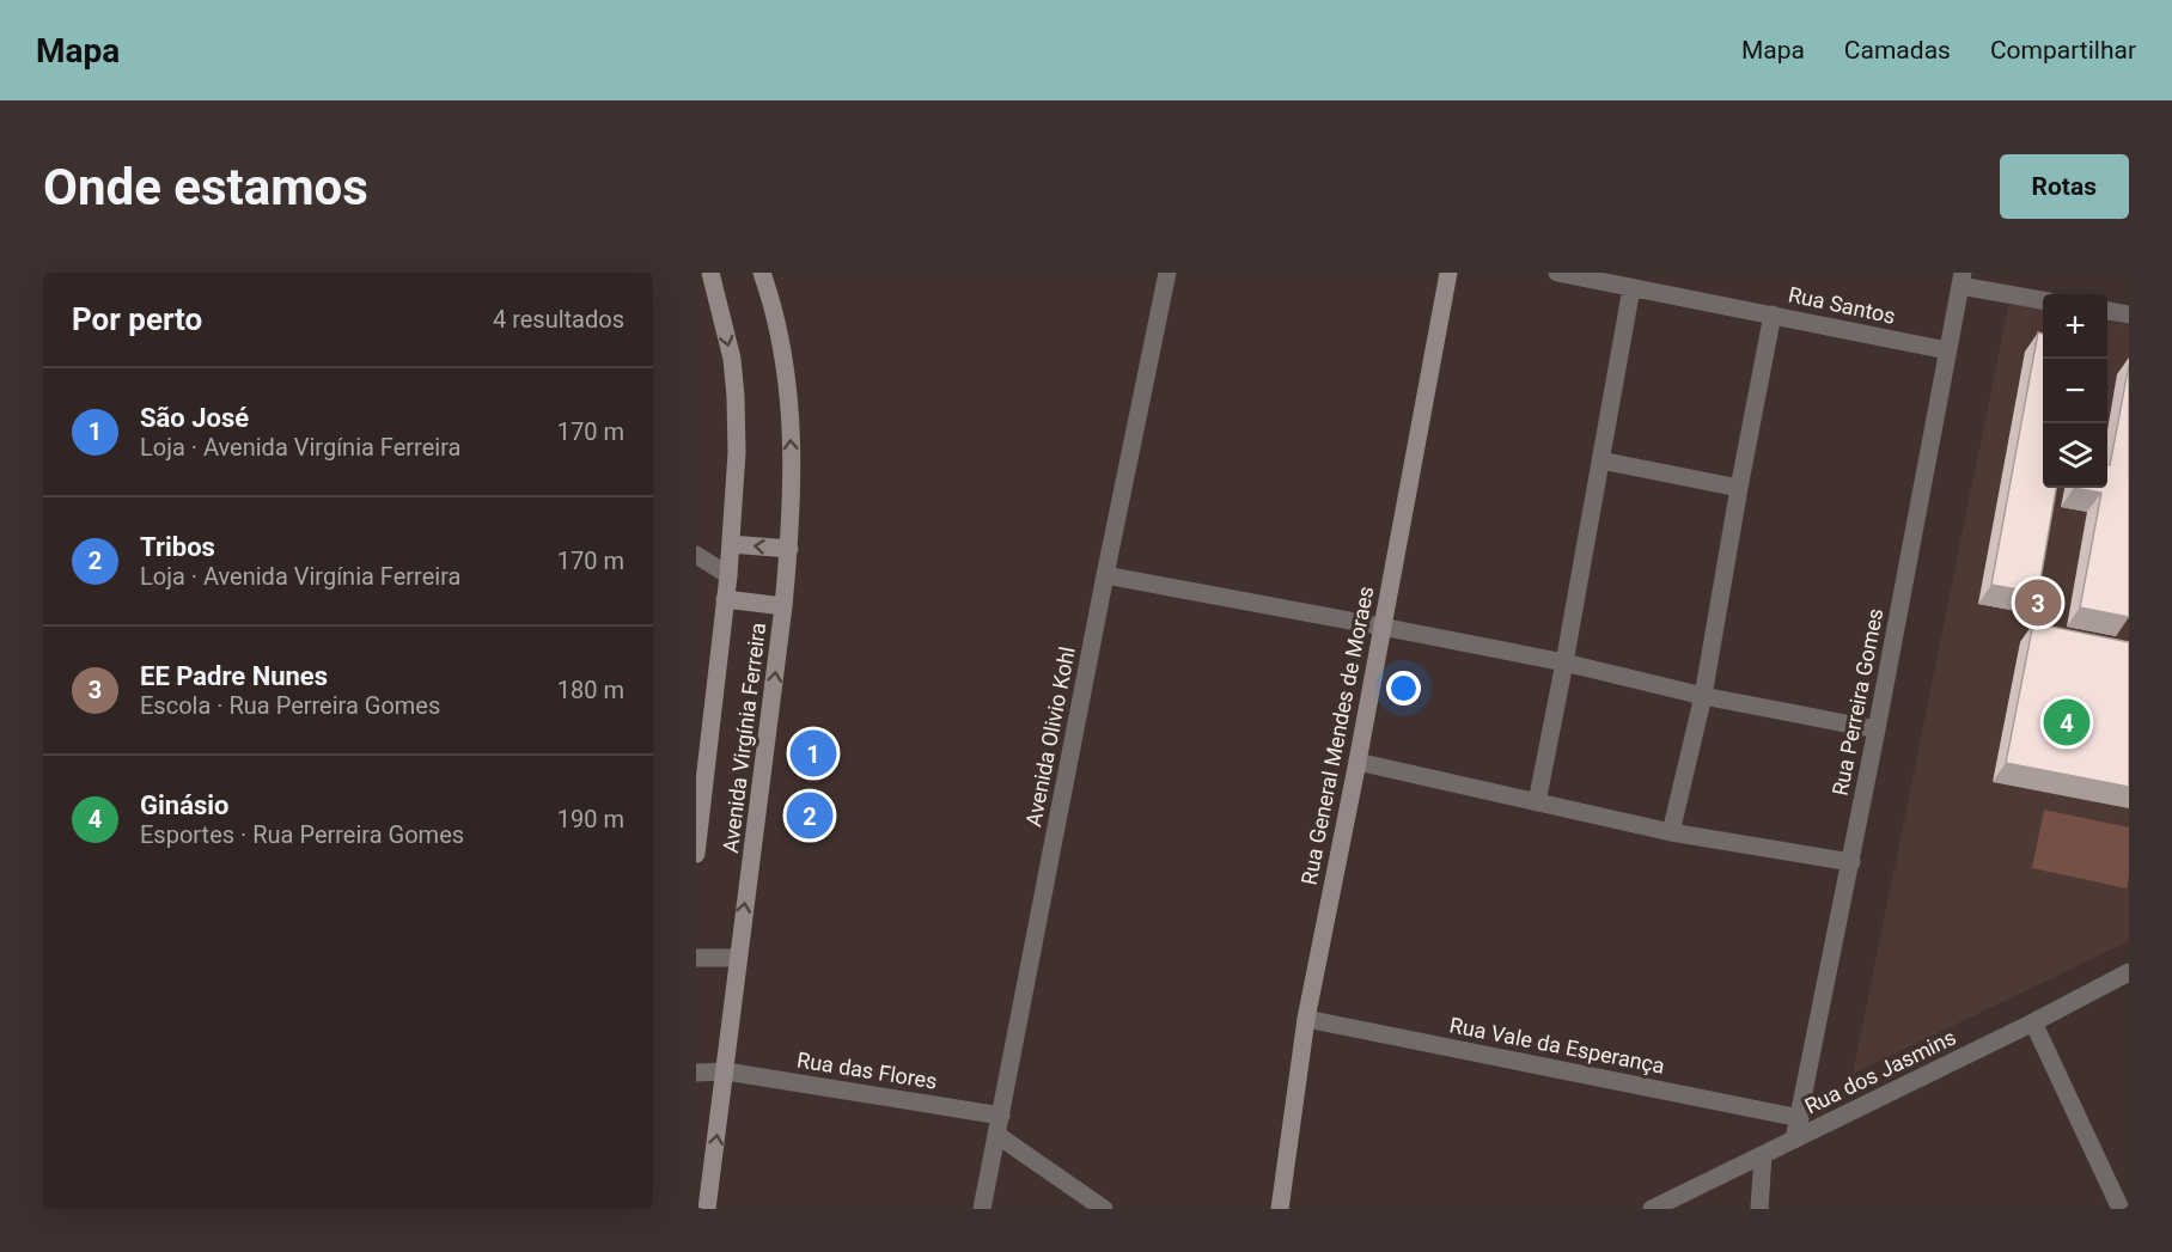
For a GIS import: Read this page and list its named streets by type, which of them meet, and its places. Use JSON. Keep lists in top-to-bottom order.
{
  "streets": {
    "street": [
      "Rua Santos",
      "Rua Perreira Gomes",
      "Rua General Mendes de Moraes",
      "Avenida Olivio Kohl",
      "Avenida Virgínia Ferreira",
      "Rua Vale da Esperança",
      "Rua das Flores",
      "Rua dos Jasmins"
    ]
  },
  "crossings": [
    ["Rua Santos", "Rua Perreira Gomes"],
    ["Rua Perreira Gomes", "Rua Vale da Esperança"],
    ["Rua Perreira Gomes", "Rua dos Jasmins"],
    ["Rua General Mendes de Moraes", "Rua Vale da Esperança"],
    ["Avenida Olivio Kohl", "Rua das Flores"],
    ["Avenida Virgínia Ferreira", "Rua das Flores"]
  ],
  "page": {
    "header": "Mapa",
    "nav": ["Mapa", "Camadas", "Compartilhar"],
    "buttons": "Rotas",
    "title": "Onde estamos",
    "heading": ["Por perto", "4 resultados"],
    "map_buttons": ["+", "−"],
    "list": [
      {
        "mark": "1",
        "name": "São José",
        "note": "Loja · Avenida Virgínia Ferreira",
        "value": "170 m"
      },
      {
        "mark": "2",
        "name": "Tribos",
        "note": "Loja · Avenida Virgínia Ferreira",
        "value": "170 m"
      },
      {
        "mark": "3",
        "name": "EE Padre Nunes",
        "note": "Escola · Rua Perreira Gomes",
        "value": "180 m"
      },
      {
        "mark": "4",
        "name": "Ginásio",
        "note": "Esportes · Rua Perreira Gomes",
        "value": "190 m"
      }
    ],
    "pins": [
      "3",
      "4",
      "1",
      "2"
    ]
  }
}
